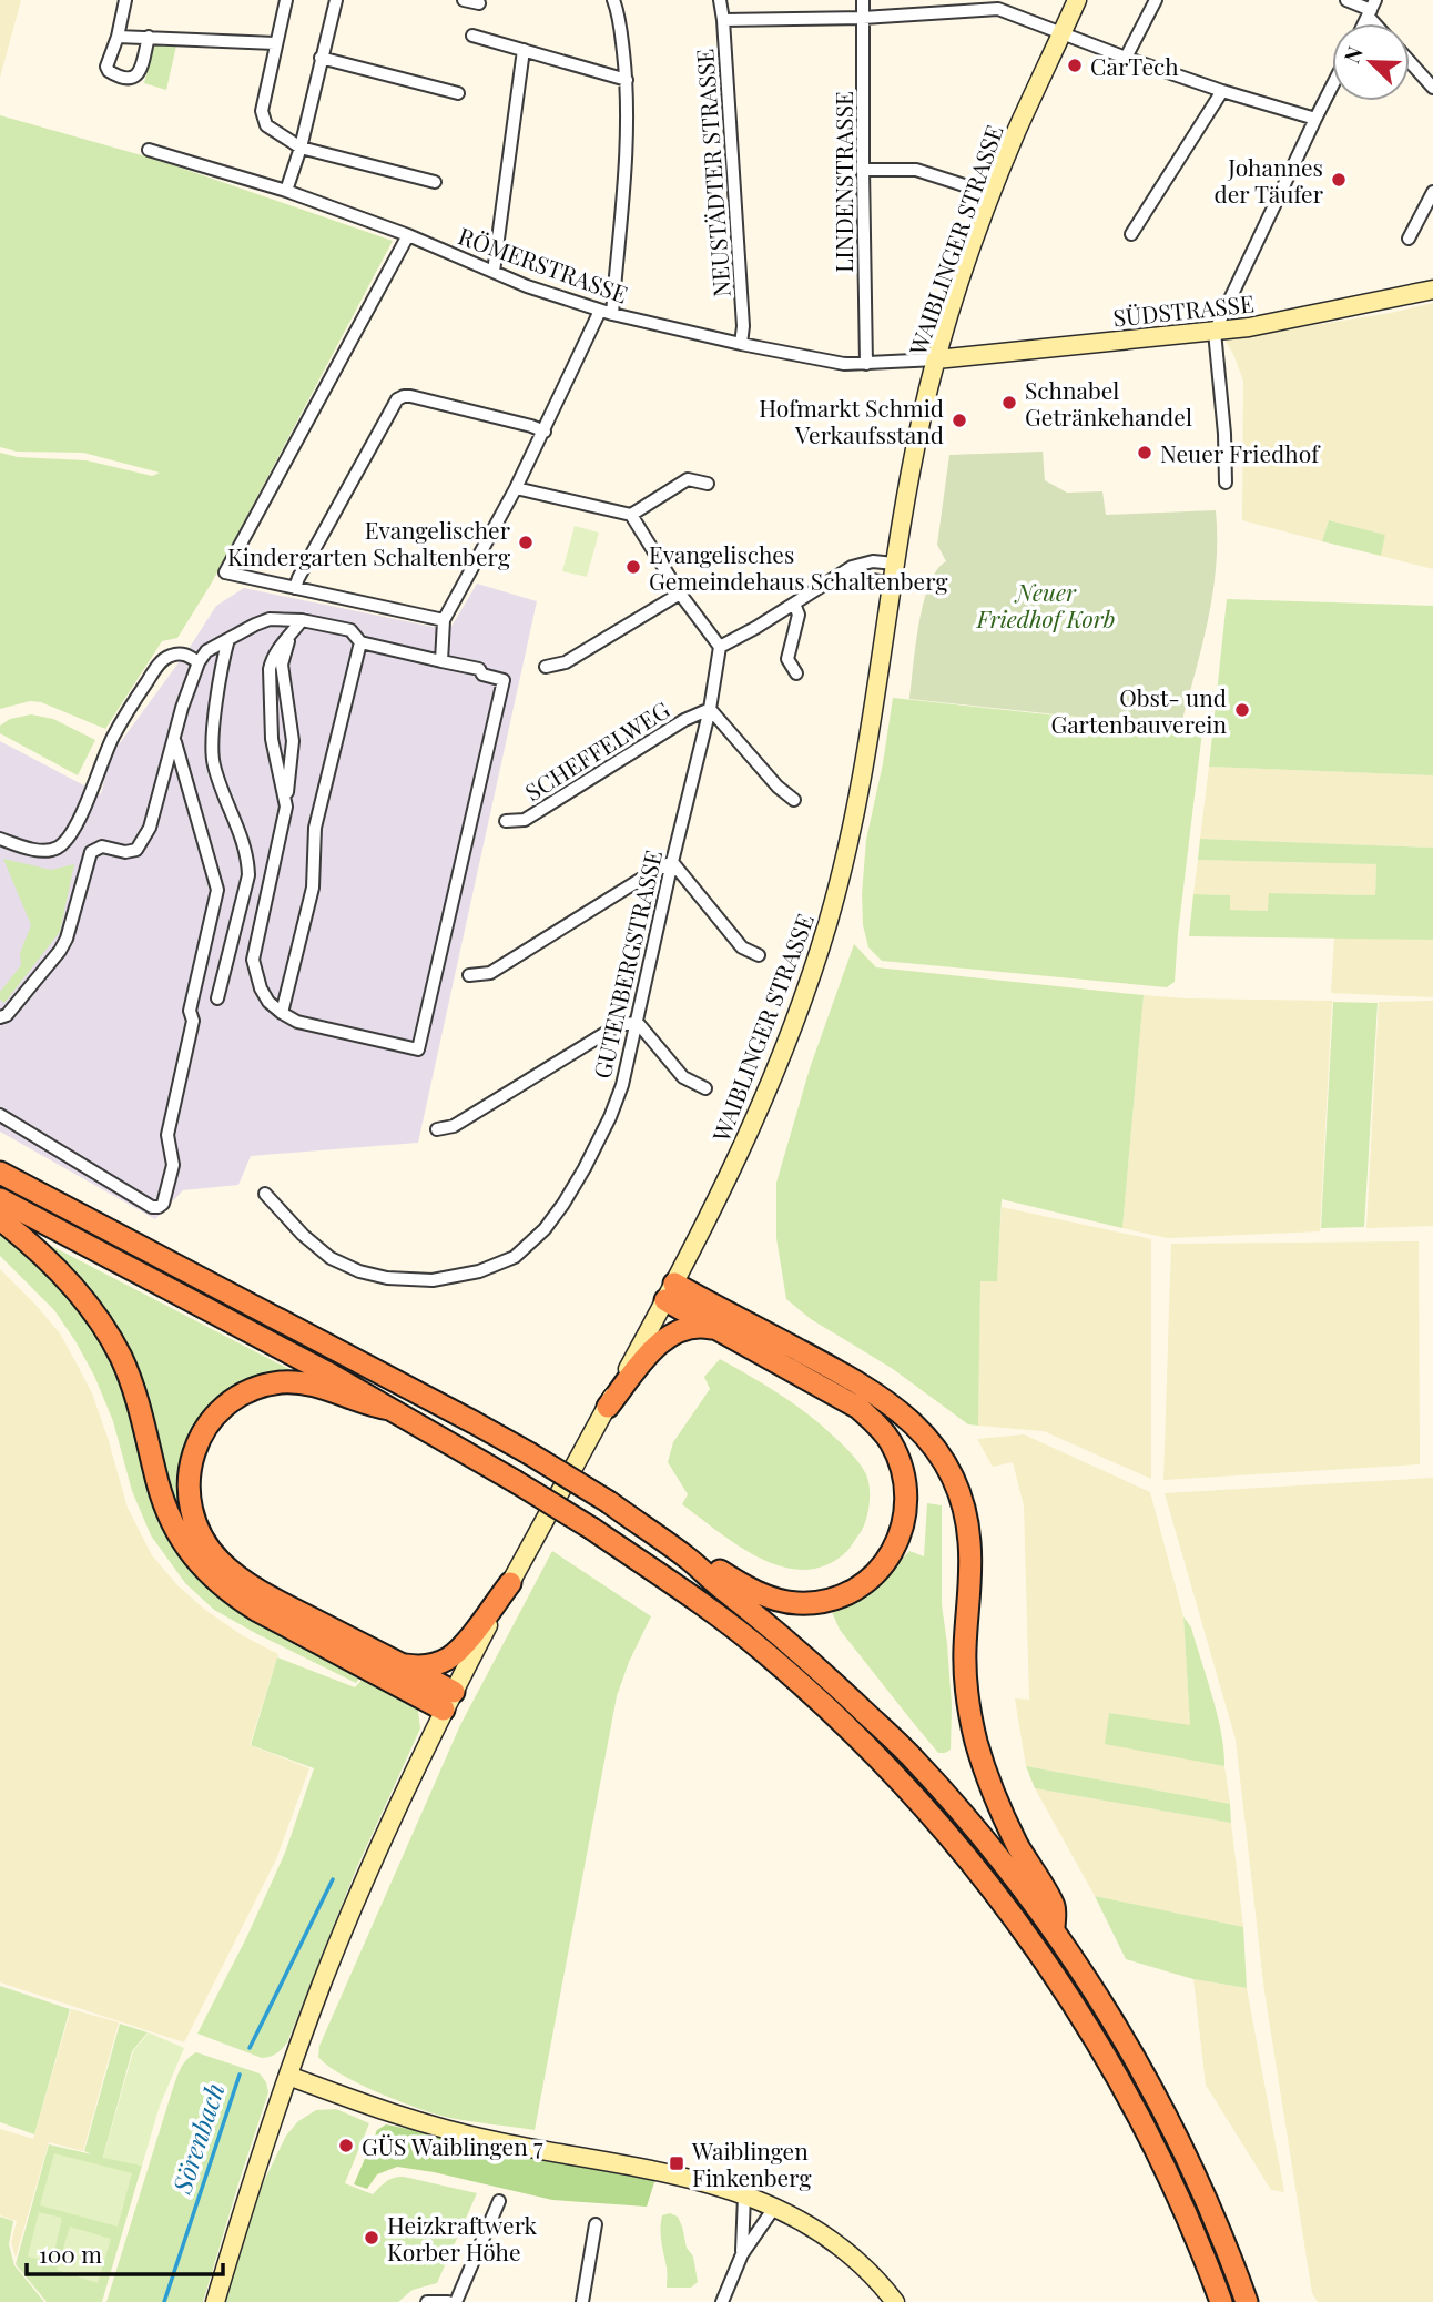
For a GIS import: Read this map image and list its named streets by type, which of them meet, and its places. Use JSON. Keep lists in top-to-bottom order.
{
  "streets": {
    "street": [
      "NEUSTÄDTER STRASSE",
      "LINDENSTRASSE",
      "WAIBLINGER STRASSE",
      "RÖMERSTRASSE",
      "SÜDSTRASSE",
      "SCHEFFELWEG",
      "GUTENBERGSTRASSE"
    ]
  },
  "crossings": [
    ["NEUSTÄDTER STRASSE", "RÖMERSTRASSE"],
    ["LINDENSTRASSE", "RÖMERSTRASSE"],
    ["WAIBLINGER STRASSE", "RÖMERSTRASSE"],
    ["WAIBLINGER STRASSE", "SÜDSTRASSE"],
    ["RÖMERSTRASSE", "SÜDSTRASSE"],
    ["SCHEFFELWEG", "GUTENBERGSTRASSE"]
  ],
  "water": ["Sörenbach"],
  "parks": ["Neuer Friedhof Korb"],
  "places": {
    "other": [
      "CarTech",
      "Johannes der Täufer",
      "Schnabel Getränkehandel",
      "Hofmarkt Schmid Verkaufsstand",
      "Neuer Friedhof",
      "Evangelischer Kindergarten Schaltenberg",
      "Evangelisches Gemeindehaus Schaltenberg",
      "Obst- und Gartenbauverein",
      "GÜS Waiblingen 7",
      "Heizkraftwerk Korber Höhe"
    ],
    "transit": ["Waiblingen Finkenberg"]
  },
  "scale_bar": "100 m",
  "north": "top left"
}
